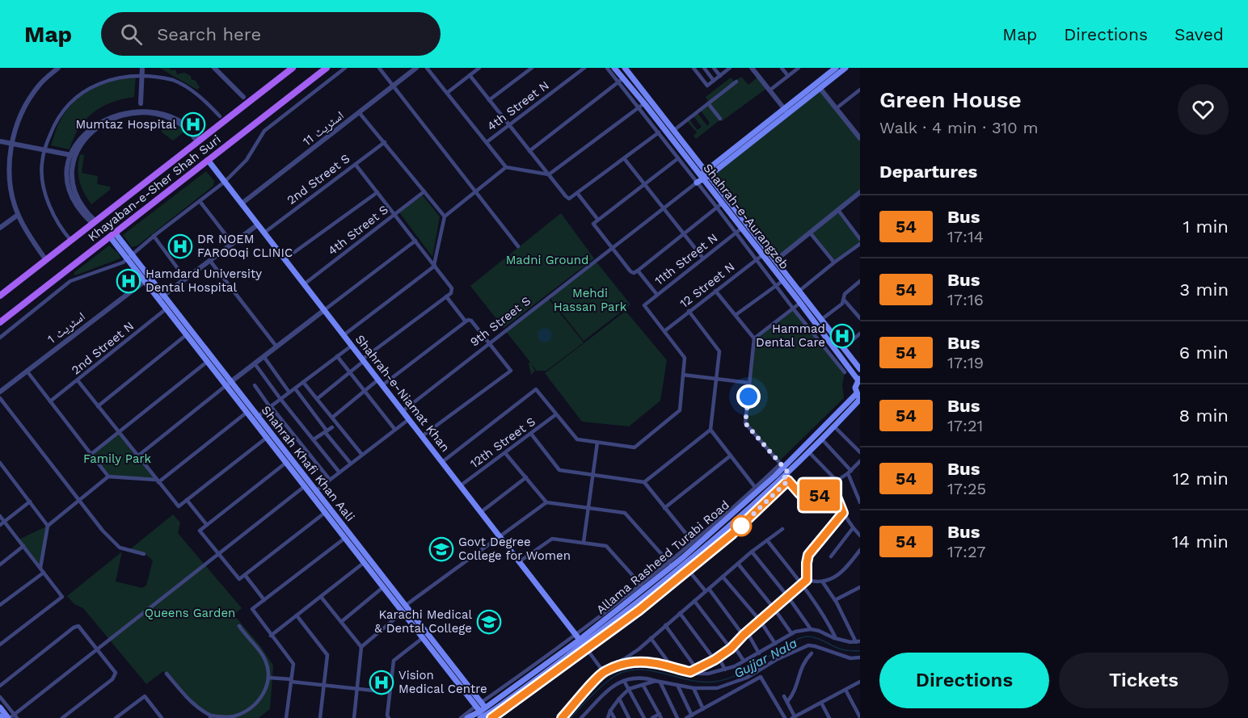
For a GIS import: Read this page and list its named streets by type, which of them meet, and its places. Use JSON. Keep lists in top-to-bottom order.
{
  "streets": {
    "main road": [
      "Khayaban-e-Sher Shah Suri",
      "Shahrah-e-Aurangzeb",
      "Shahrah-e-Niamat Khan",
      "Shahrah Khafi Khan Aali",
      "Allama Rasheed Turabi Road"
    ],
    "street": [
      "4th Street N",
      "اسٹریٹ 11",
      "2nd Street S",
      "4th Street S",
      "11th Street N",
      "12 Street N",
      "9th Street S",
      "اسٹریٹ 1",
      "2nd Street N",
      "12th Street S"
    ]
  },
  "crossings": [
    ["اسٹریٹ 11", "Shahrah-e-Niamat Khan"],
    ["2nd Street S", "Shahrah-e-Niamat Khan"],
    ["Khayaban-e-Sher Shah Suri", "Shahrah-e-Niamat Khan"],
    ["Khayaban-e-Sher Shah Suri", "Shahrah Khafi Khan Aali"],
    ["Shahrah-e-Aurangzeb", "11th Street N"],
    ["Shahrah-e-Aurangzeb", "12 Street N"],
    ["4th Street S", "Shahrah-e-Niamat Khan"],
    ["11th Street N", "12 Street N"],
    ["9th Street S", "Shahrah-e-Niamat Khan"],
    ["اسٹریٹ 1", "Shahrah Khafi Khan Aali"],
    ["2nd Street N", "Shahrah Khafi Khan Aali"],
    ["Shahrah-e-Niamat Khan", "12th Street S"],
    ["Shahrah-e-Niamat Khan", "Allama Rasheed Turabi Road"],
    ["Shahrah Khafi Khan Aali", "Allama Rasheed Turabi Road"]
  ],
  "water": ["Gujjar Nala"],
  "parks": [
    "Madni Ground",
    "Mehdi Hassan Park",
    "Family Park",
    "Queens Garden"
  ],
  "places": {
    "hospital": [
      "Mumtaz Hospital",
      "DR NOEM FAROOqi CLINIC",
      "Hamdard University Dental Hospital",
      "Hammad Dental Care",
      "Vision Medical Centre"
    ],
    "school or university": ["Govt Degree College for Women", "Karachi Medical & Dental College"]
  },
  "lines": ["bus line 54"],
  "page": {
    "header": "Map",
    "search": "Search here",
    "nav": ["Map", "Directions", "Saved"],
    "on_map": "54",
    "heading": [
      ["Green House", "Walk · 4 min · 310 m"],
      "Departures"
    ],
    "list": [
      {
        "mark": "54",
        "name": "Bus",
        "note": "17:14",
        "value": "1 min"
      },
      {
        "mark": "54",
        "name": "Bus",
        "note": "17:16",
        "value": "3 min"
      },
      {
        "mark": "54",
        "name": "Bus",
        "note": "17:19",
        "value": "6 min"
      },
      {
        "mark": "54",
        "name": "Bus",
        "note": "17:21",
        "value": "8 min"
      },
      {
        "mark": "54",
        "name": "Bus",
        "note": "17:25",
        "value": "12 min"
      },
      {
        "mark": "54",
        "name": "Bus",
        "note": "17:27",
        "value": "14 min"
      }
    ],
    "buttons": ["Directions", "Tickets"]
  }
}
